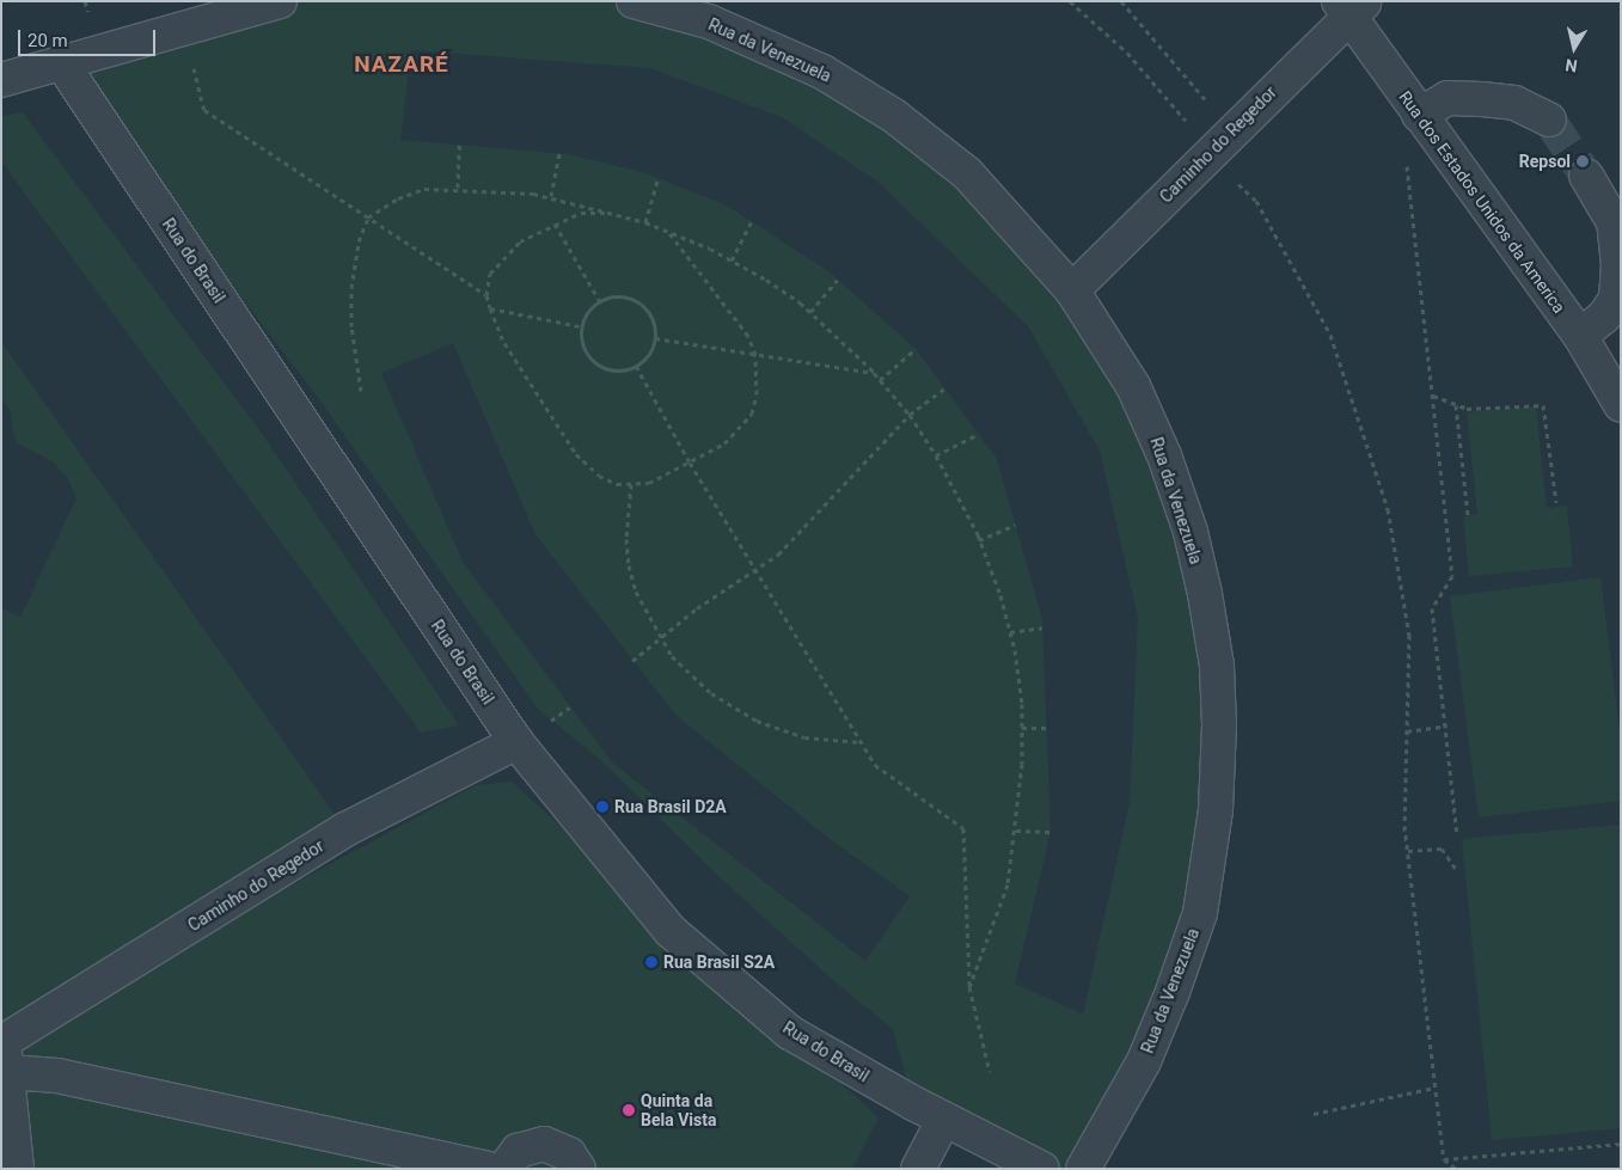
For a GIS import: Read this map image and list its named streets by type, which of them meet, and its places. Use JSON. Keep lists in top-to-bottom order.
{
  "streets": {
    "street": [
      "Rua da Venezuela",
      "Caminho do Regedor",
      "Rua dos Estados Unidos da America",
      "Rua do Brasil"
    ]
  },
  "crossings": [
    ["Rua da Venezuela", "Caminho do Regedor"],
    ["Caminho do Regedor", "Rua dos Estados Unidos da America"],
    ["Caminho do Regedor", "Rua do Brasil"]
  ],
  "districts": ["NAZARÉ"],
  "places": [
    "Repsol",
    "Rua Brasil D2A",
    "Rua Brasil S2A",
    "Quinta da Bela Vista"
  ],
  "scale_bar": "20 m",
  "north": "bottom"
}
